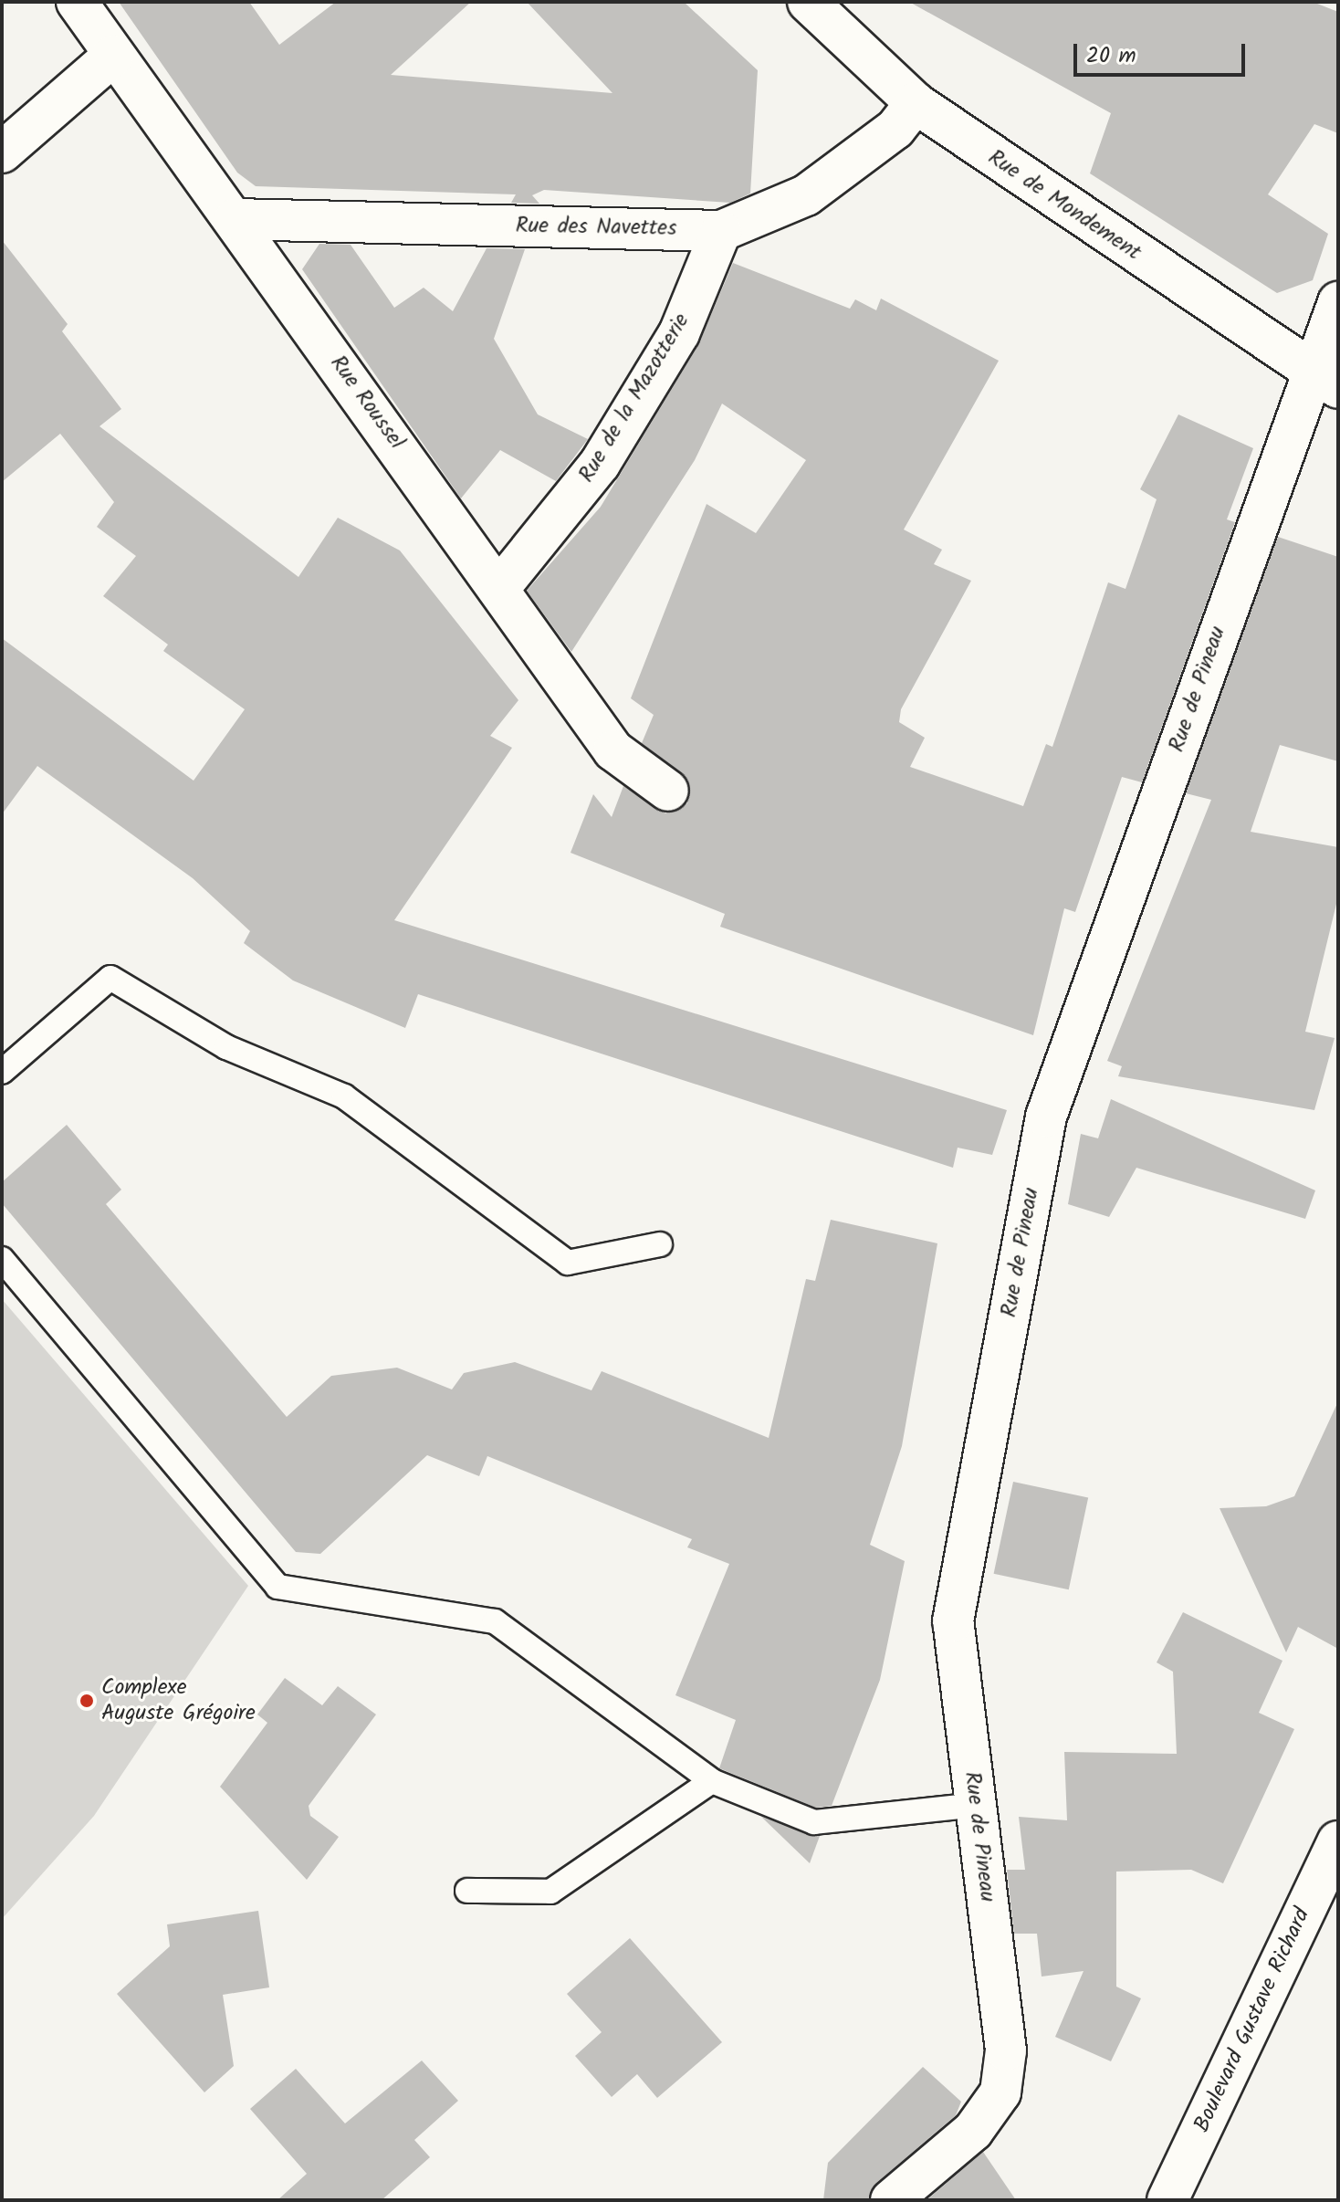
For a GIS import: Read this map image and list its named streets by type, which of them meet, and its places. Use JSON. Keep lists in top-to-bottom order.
{
  "streets": {
    "street": [
      "Rue de Mondement",
      "Rue des Navettes",
      "Rue de la Mazotterie",
      "Rue Roussel",
      "Rue de Pineau",
      "Boulevard Gustave Richard"
    ]
  },
  "crossings": [
    ["Rue de Mondement", "Rue des Navettes"],
    ["Rue de Mondement", "Rue de Pineau"],
    ["Rue des Navettes", "Rue de la Mazotterie"],
    ["Rue des Navettes", "Rue Roussel"],
    ["Rue de la Mazotterie", "Rue Roussel"]
  ],
  "places": ["Complexe Auguste Grégoire"],
  "scale_bar": "20 m"
}
